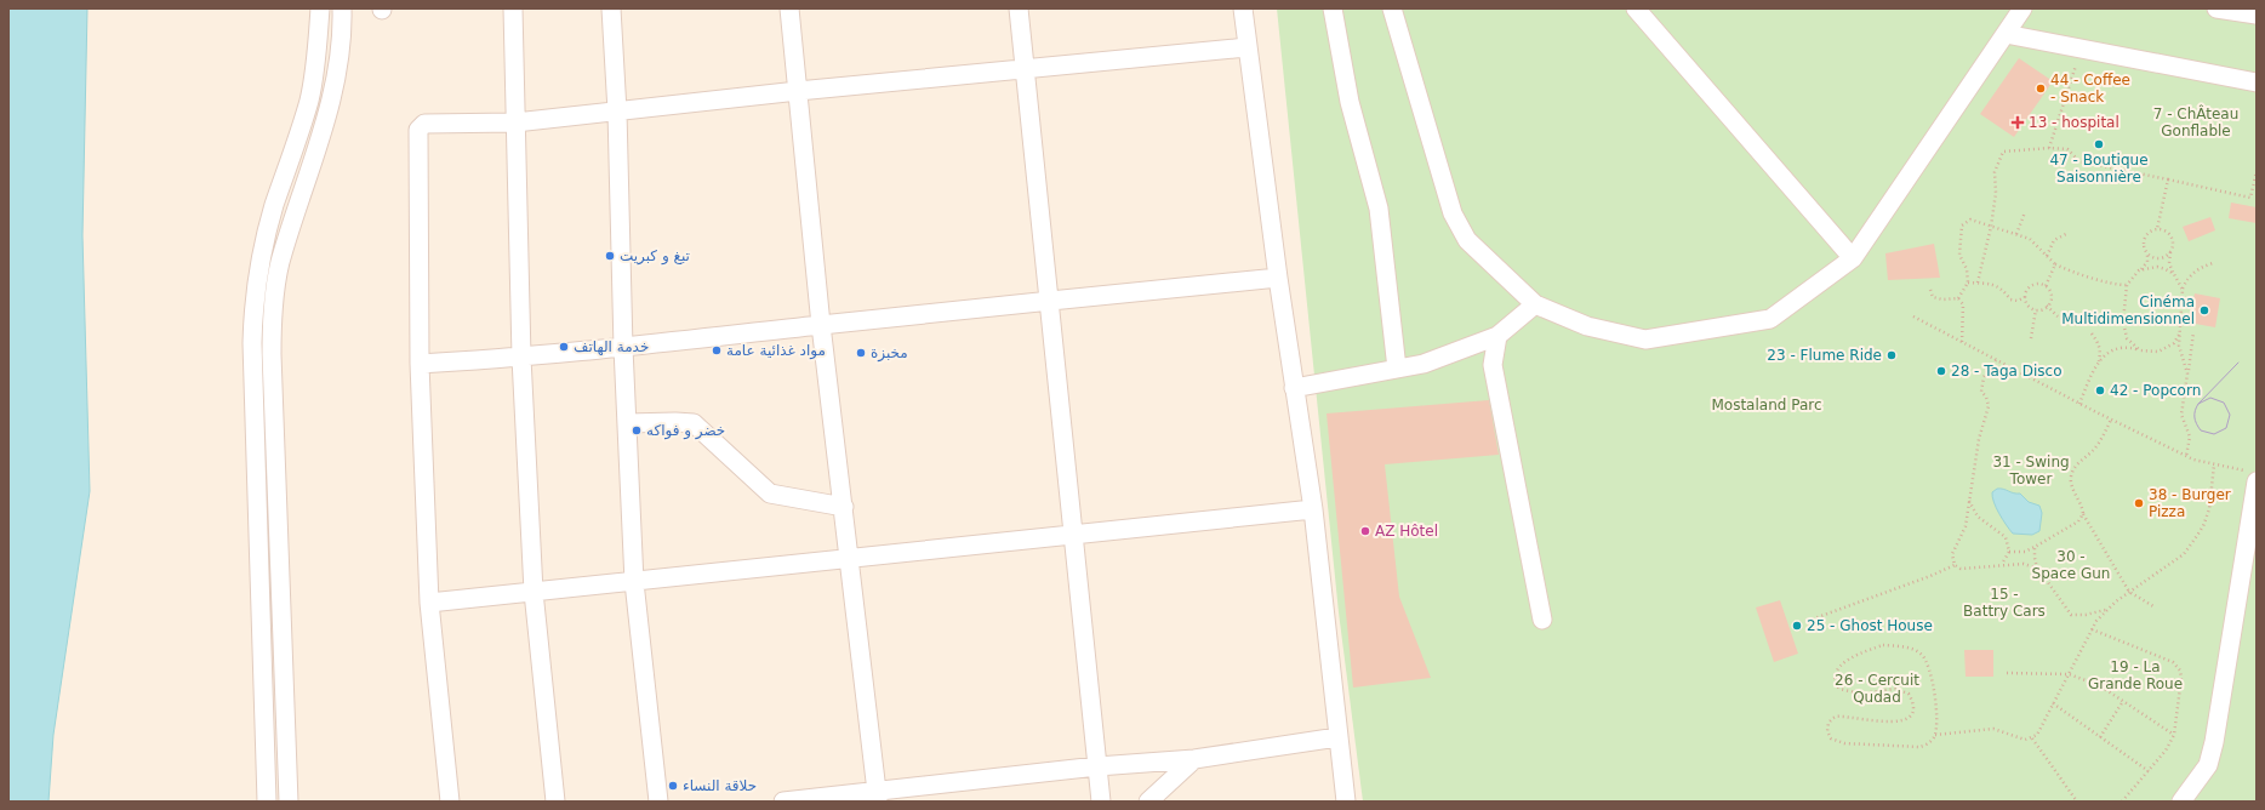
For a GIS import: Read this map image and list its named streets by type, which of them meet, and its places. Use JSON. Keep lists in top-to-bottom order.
{
  "parks": [
    "7 - ChÂteau Gonflable",
    "Mostaland Parc",
    "31 - Swing Tower",
    "30 - Space Gun",
    "15 - Battry Cars",
    "19 - La Grande Roue",
    "26 - Cercuit Qudad"
  ],
  "places": {
    "other": [
      "44 - Coffee - Snack",
      "47 - Boutique Saisonnière",
      "تبغ و كبريت",
      "Cinéma Multidimensionnel",
      "خدمة الهاتف",
      "مواد غذائية عامة",
      "مخبزة",
      "23 - Flume Ride",
      "28 - Taga Disco",
      "42 - Popcorn",
      "خضر و فواكه",
      "38 - Burger Pizza",
      "AZ Hôtel",
      "25 - Ghost House",
      "حلاقة النساء"
    ],
    "health": ["13 - hospital"]
  }
}
